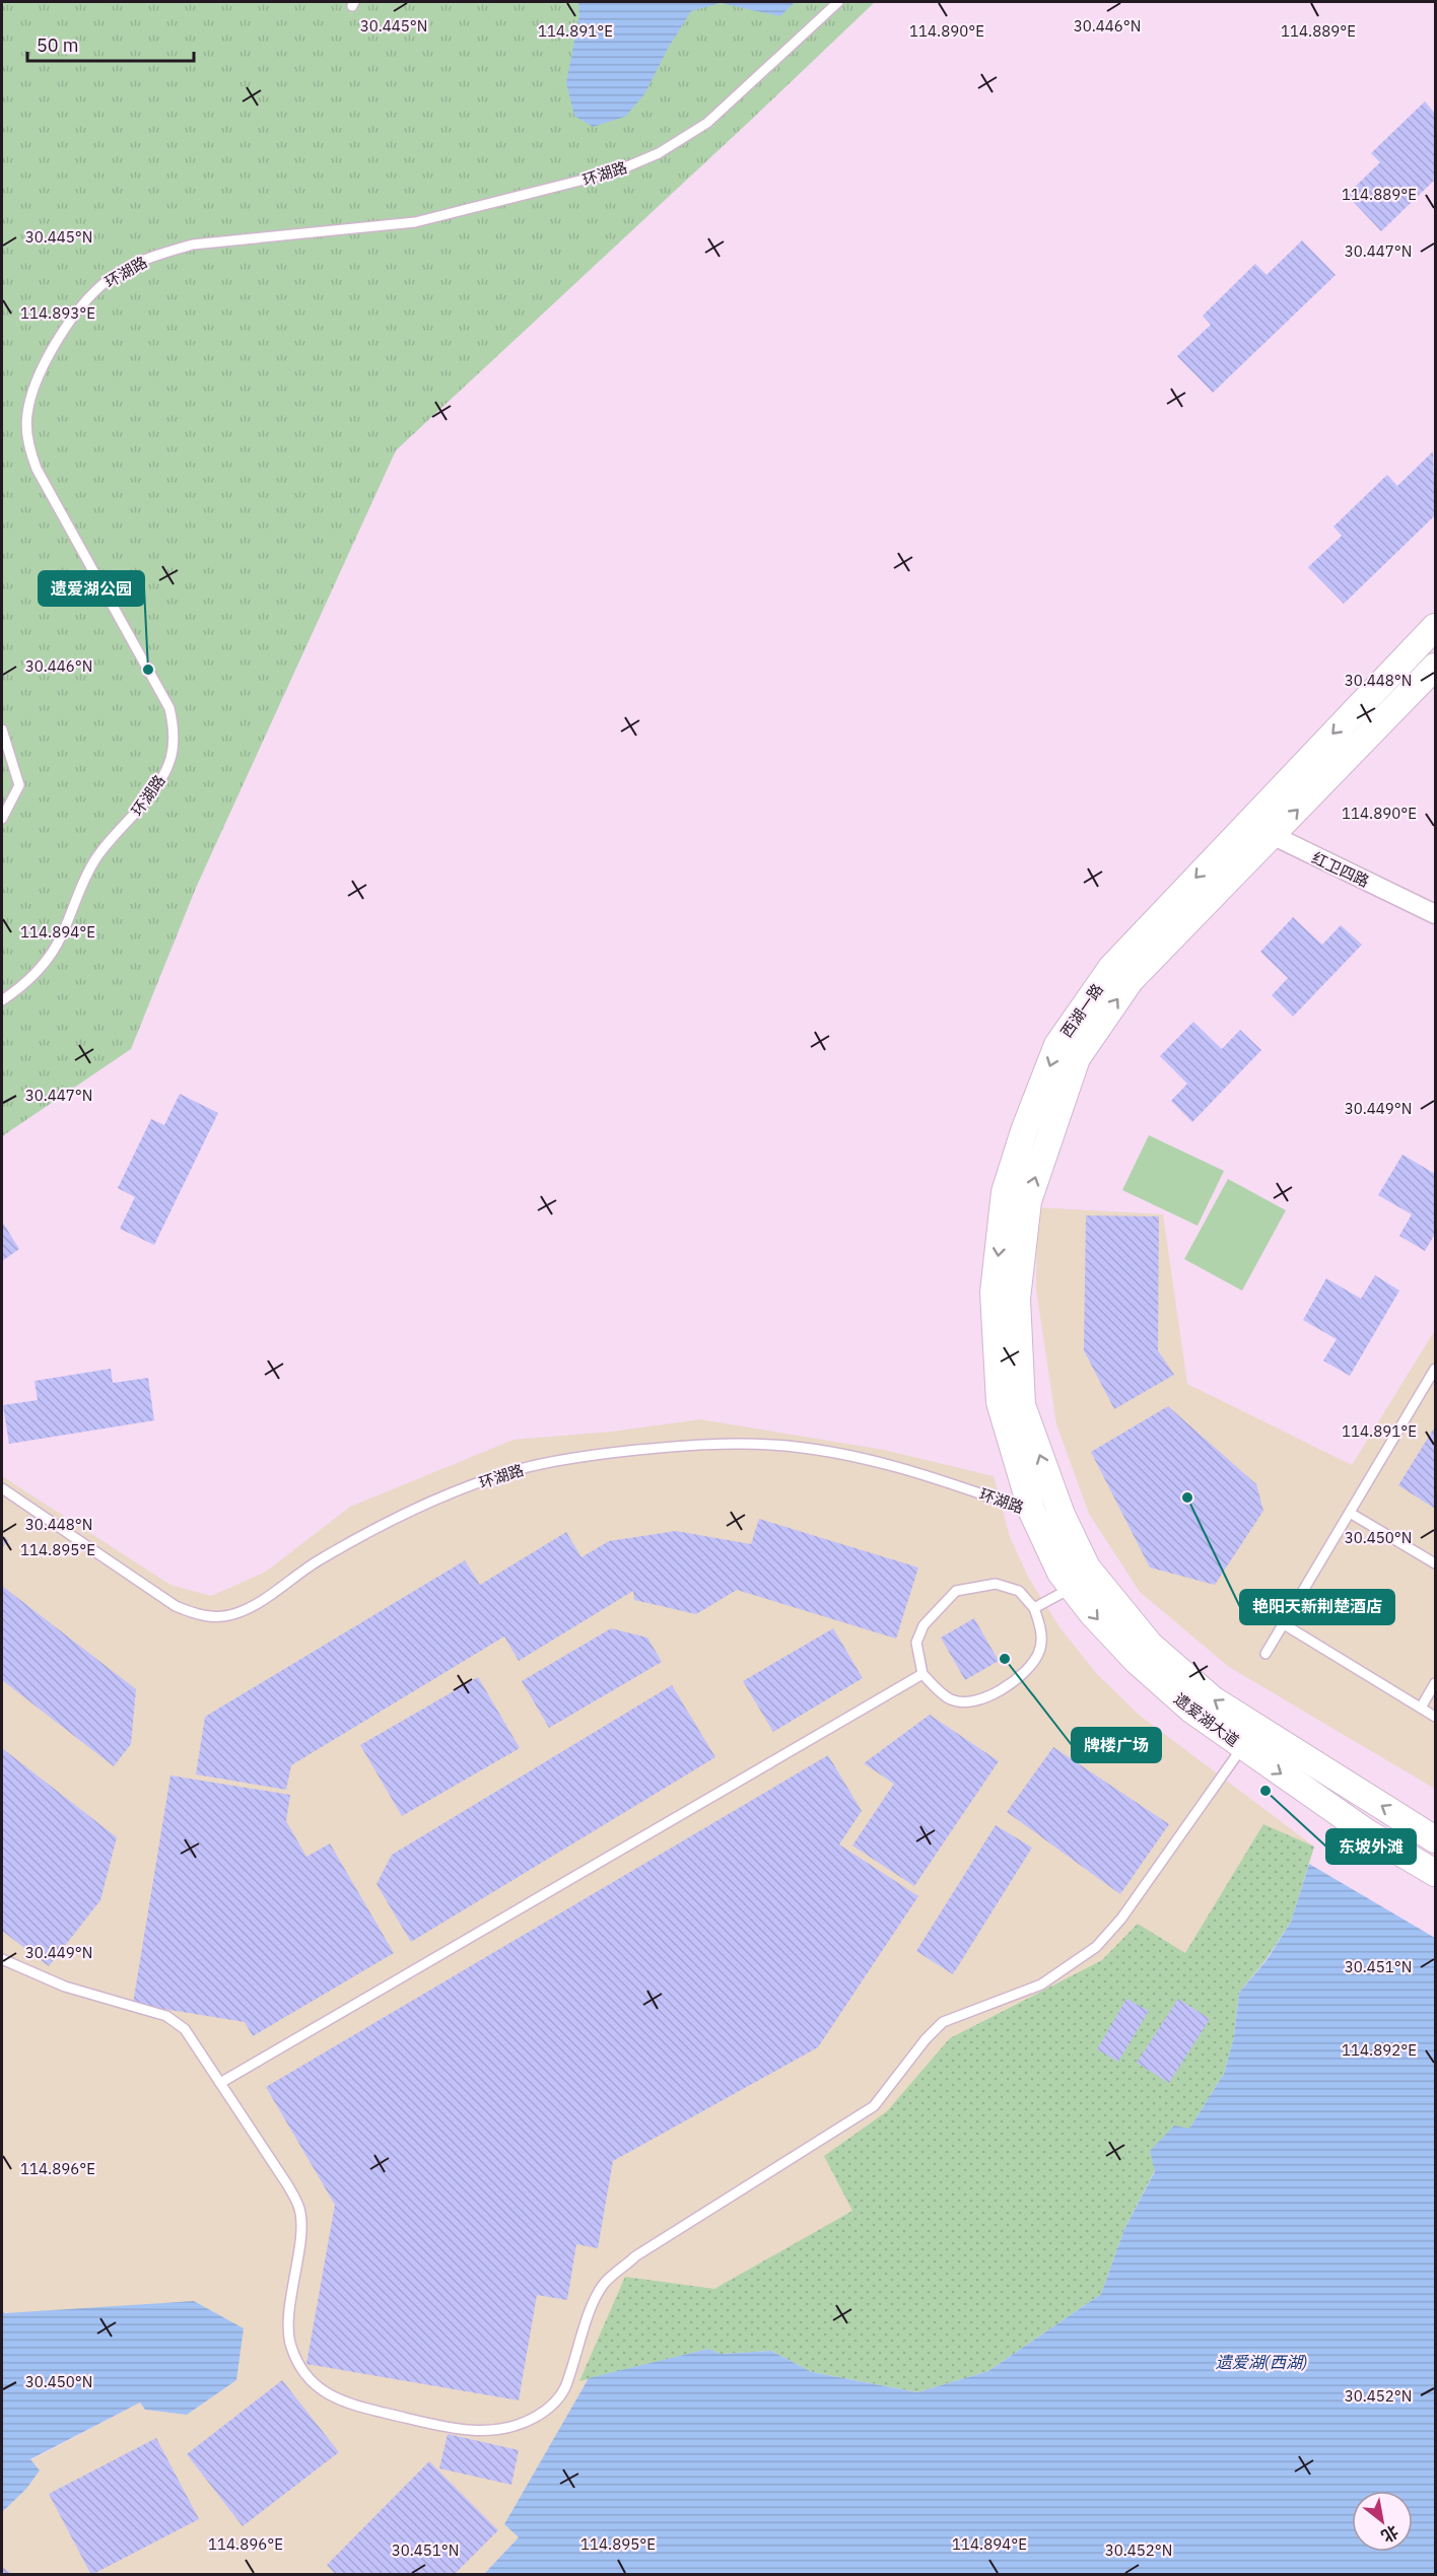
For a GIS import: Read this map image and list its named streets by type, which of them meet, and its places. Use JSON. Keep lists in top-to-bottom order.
{
  "streets": {
    "main road": ["西湖一路", "遗爱湖大道"],
    "street": ["红卫四路"],
    "lane": ["环湖路"]
  },
  "crossings": [
    ["环湖路", "西湖一路"],
    ["环湖路", "遗爱湖大道"],
    ["红卫四路", "西湖一路"],
    ["西湖一路", "遗爱湖大道"]
  ],
  "water": ["遗爱湖(西湖)"],
  "places": [
    "遗爱湖公园",
    "艳阳天新荆楚酒店",
    "牌楼广场",
    "东坡外滩"
  ],
  "scale_bar": "50 m",
  "north": "bottom right",
  "coordinates": [
    "30.445°N",
    "30.446°N",
    "114.890°E",
    "114.889°E",
    "114.891°E",
    "30.447°N",
    "114.893°E",
    "30.448°N",
    "114.894°E",
    "30.449°N",
    "30.450°N",
    "114.895°E",
    "30.451°N",
    "114.892°E",
    "114.896°E",
    "30.452°N"
  ]
}
